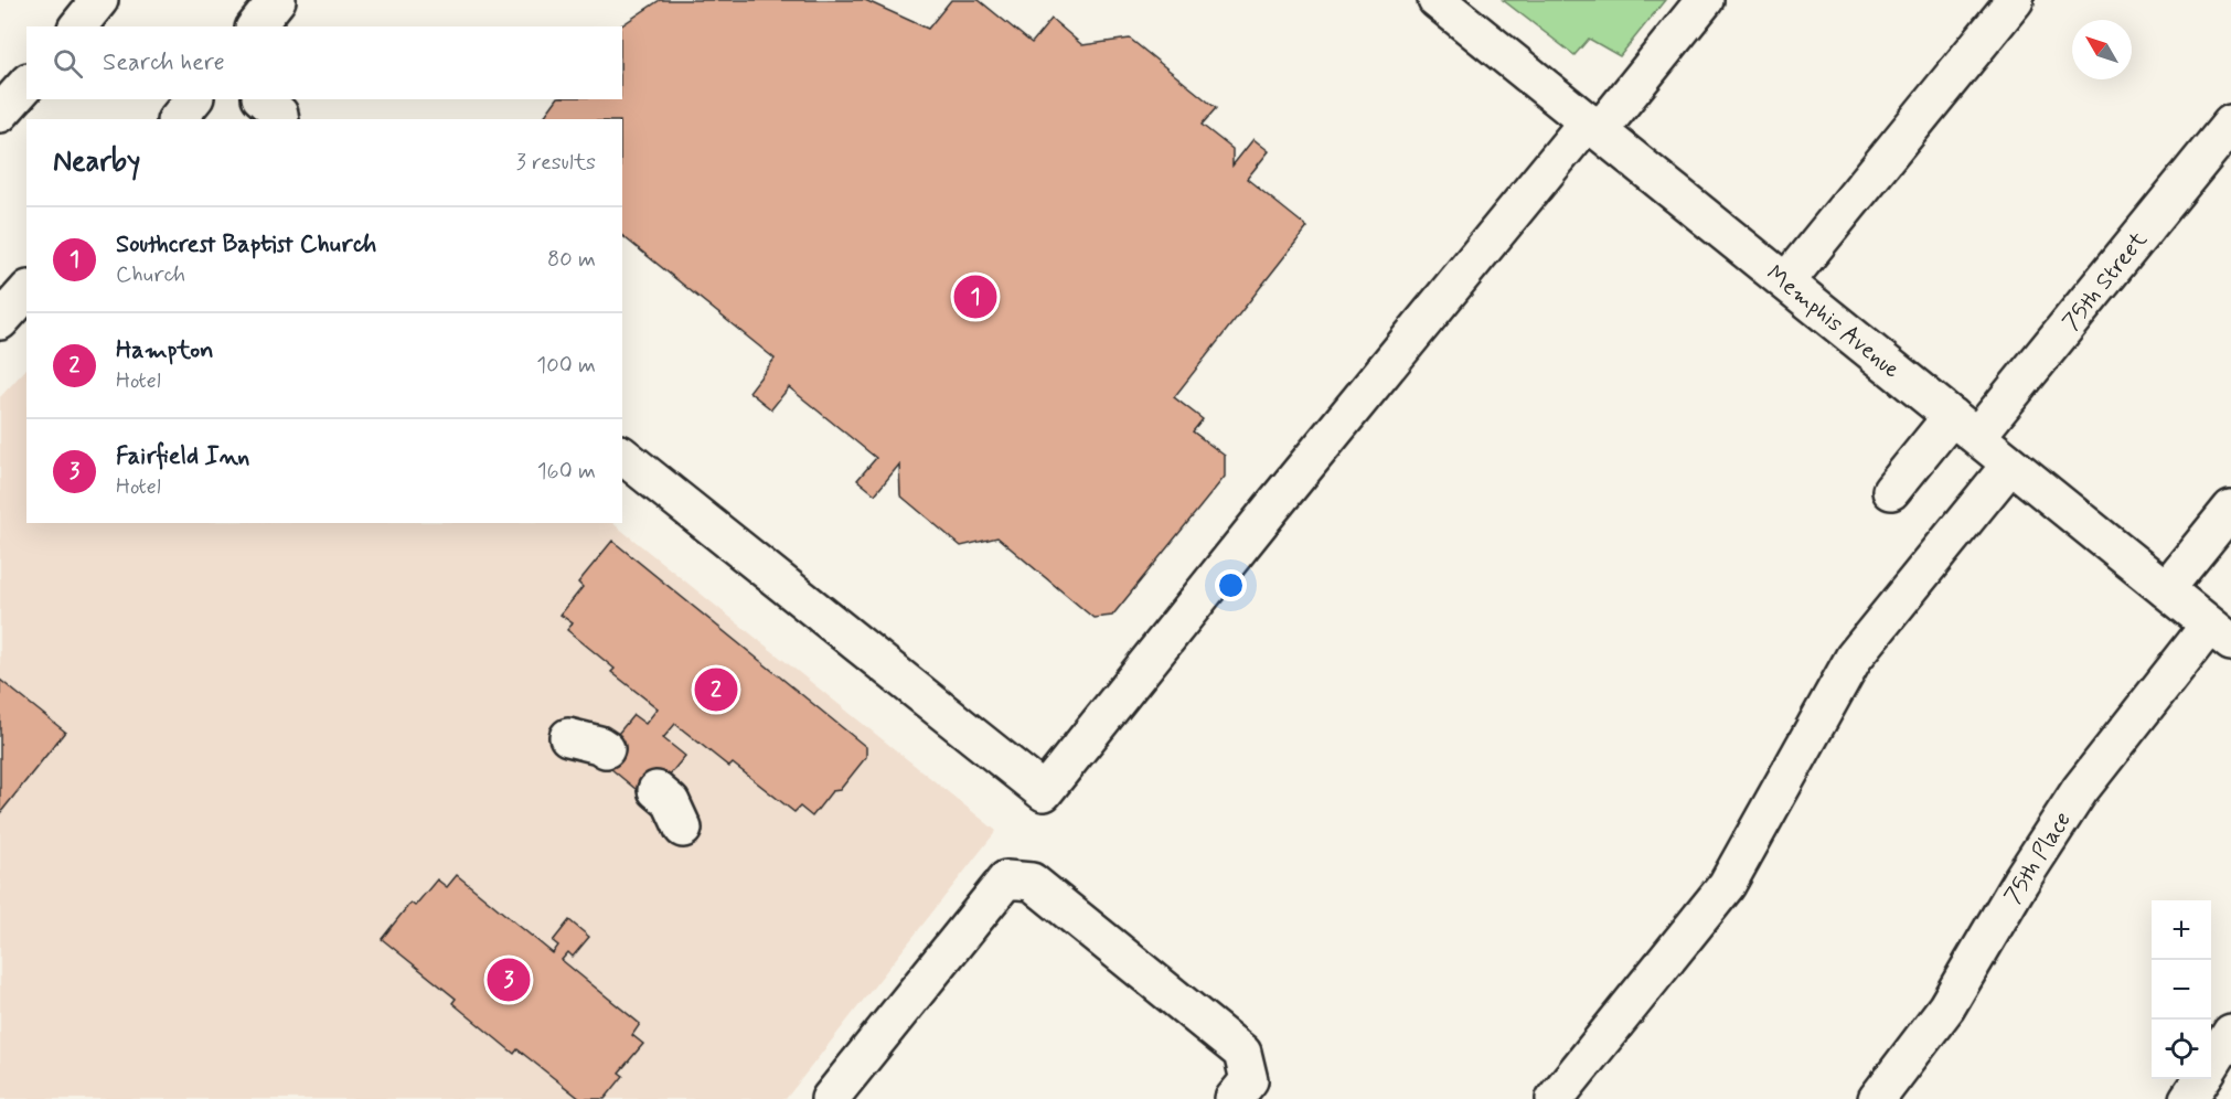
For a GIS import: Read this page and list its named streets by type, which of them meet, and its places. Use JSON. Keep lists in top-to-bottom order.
{
  "streets": {
    "main road": ["75th Street", "Memphis Avenue", "75th Place"]
  },
  "crossings": [
    ["75th Street", "Memphis Avenue"],
    ["Memphis Avenue", "75th Place"]
  ],
  "north": "top left",
  "page": {
    "search": "Search here",
    "heading": ["Nearby", "3 results"],
    "list": [
      {
        "mark": "1",
        "name": "Southcrest Baptist Church",
        "note": "Church",
        "value": "80 m"
      },
      {
        "mark": "2",
        "name": "Hampton",
        "note": "Hotel",
        "value": "100 m"
      },
      {
        "mark": "3",
        "name": "Fairfield Inn",
        "note": "Hotel",
        "value": "160 m"
      }
    ],
    "pins": ["1", "2", "3"],
    "map_buttons": ["+", "−"]
  }
}
